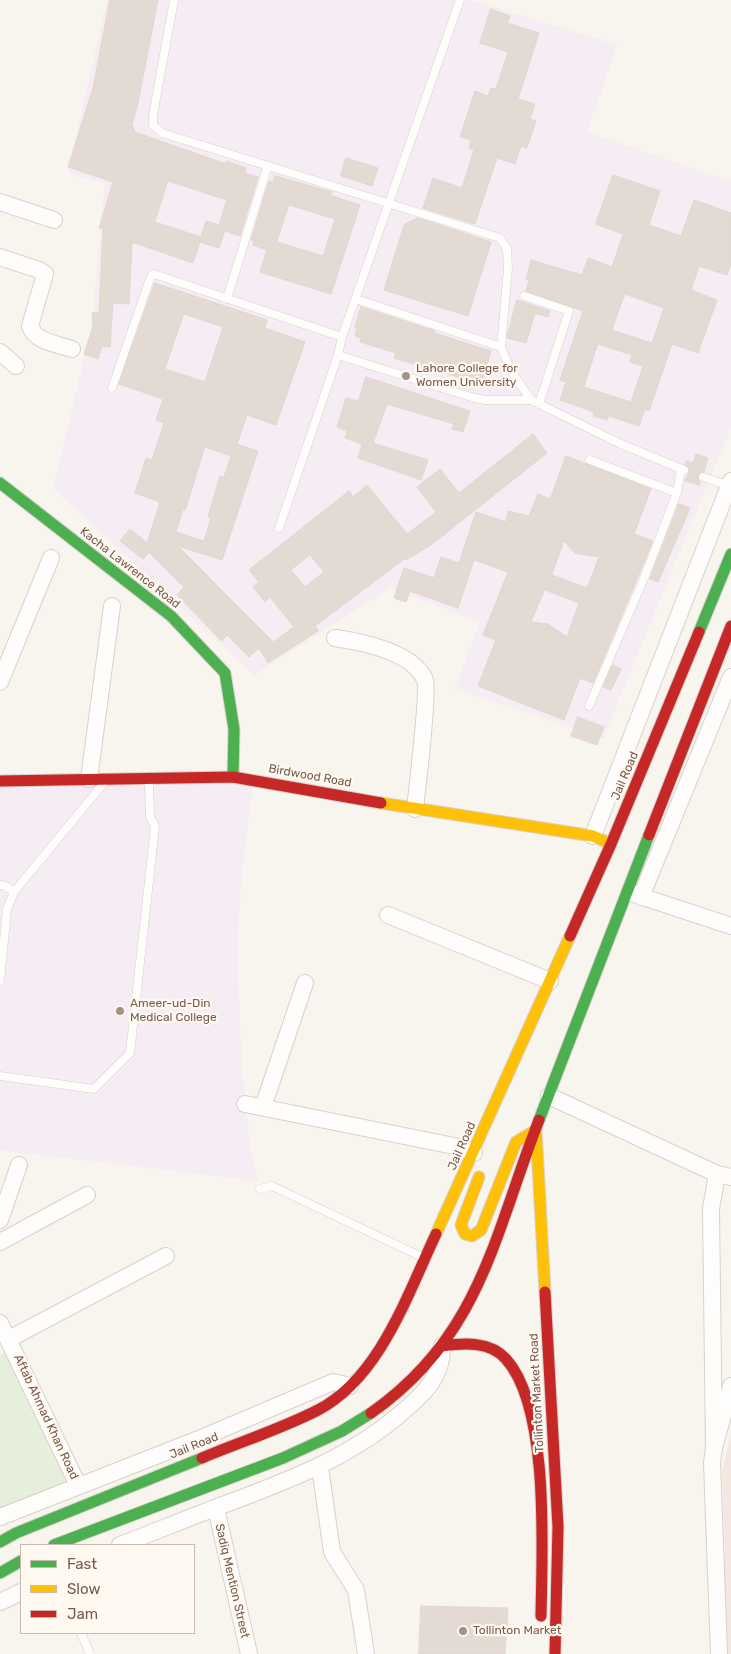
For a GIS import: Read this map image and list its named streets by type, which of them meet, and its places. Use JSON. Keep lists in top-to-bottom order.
{
  "streets": {
    "main road": [
      "Kacha Lawrence Road",
      "Birdwood Road",
      "Jail Road",
      "Tollinton Market Road"
    ],
    "street": ["Aftab Ahmad Khan Road", "Sadiq Mention Street"]
  },
  "crossings": [
    ["Kacha Lawrence Road", "Birdwood Road"],
    ["Birdwood Road", "Jail Road"]
  ],
  "places": ["Lahore College for Women University", "Ameer-ud-Din Medical College", "Tollinton Market"],
  "legend": ["Fast", "Slow", "Jam"]
}
